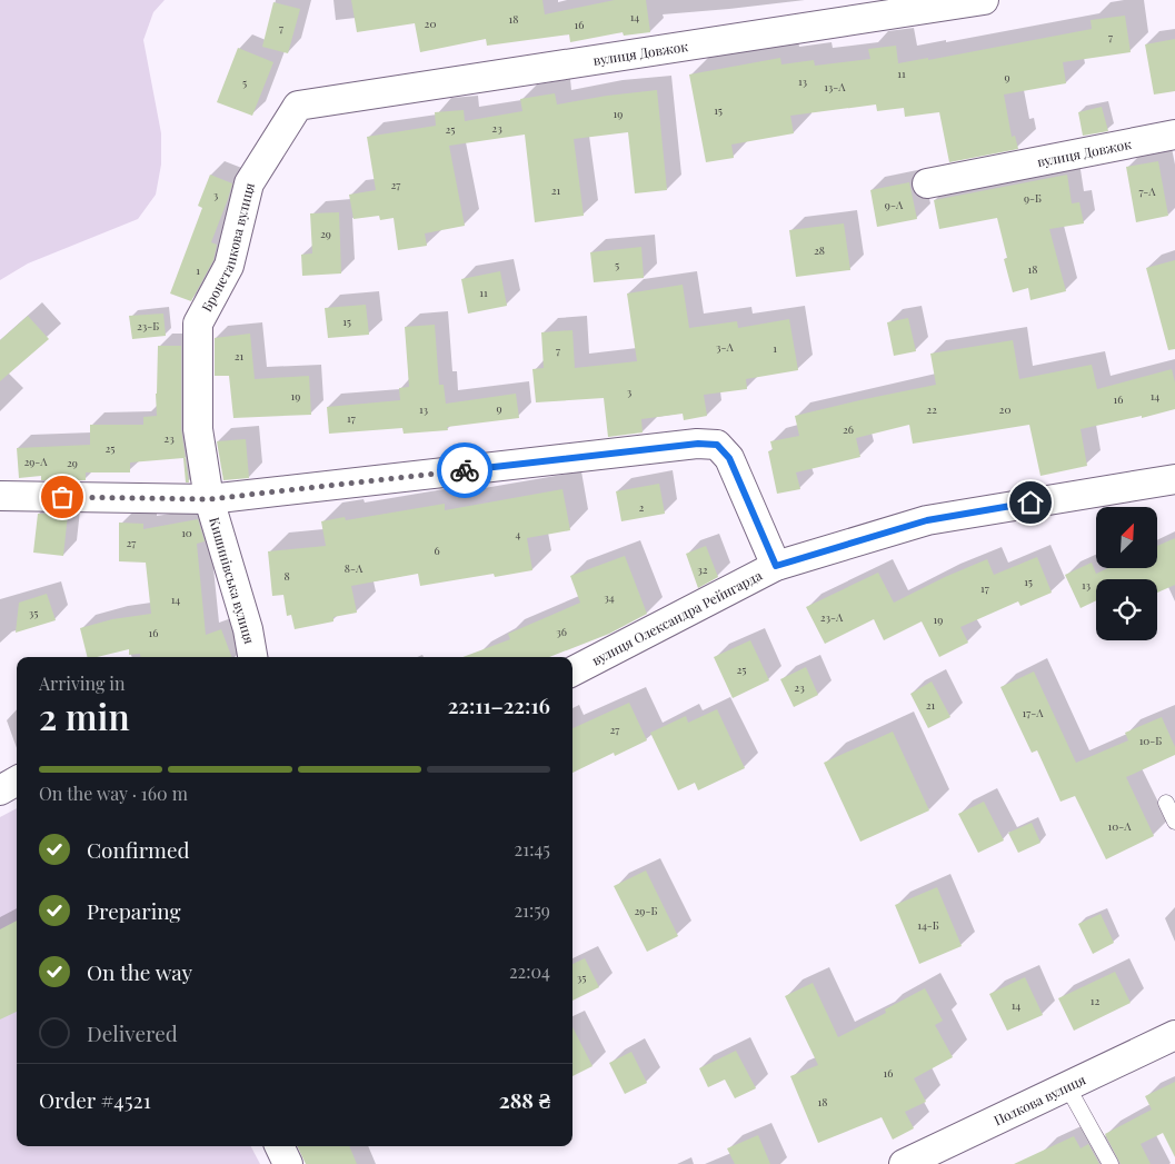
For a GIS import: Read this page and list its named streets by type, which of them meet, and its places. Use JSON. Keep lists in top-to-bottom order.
{
  "streets": {
    "street": [
      "вулиця Довжок",
      "Бронетанкова вулиця",
      "Кишинівська вулиця",
      "вулиця Олександра Рейнгарда",
      "Полкова вулиця"
    ]
  },
  "crossings": [
    ["вулиця Довжок", "Бронетанкова вулиця"],
    ["Бронетанкова вулиця", "Кишинівська вулиця"],
    ["Кишинівська вулиця", "вулиця Олександра Рейнгарда"]
  ],
  "house_numbers": [
    "14",
    "18",
    "20",
    "16",
    "7",
    "7",
    "11",
    "9",
    "13",
    "5",
    "13-А",
    "15",
    "19",
    "23",
    "25",
    "27",
    "21",
    "7-А",
    "3",
    "9-Б",
    "9-А",
    "29",
    "28",
    "5",
    "18",
    "1",
    "11",
    "15",
    "23-Б",
    "3-А",
    "1",
    "7",
    "21",
    "3",
    "19",
    "14",
    "16",
    "9",
    "13",
    "22",
    "20",
    "17",
    "26",
    "23",
    "25",
    "29-А",
    "29",
    "2",
    "10",
    "4",
    "27",
    "6",
    "8-А",
    "32",
    "8",
    "15",
    "13",
    "17",
    "34",
    "14",
    "35",
    "23-А",
    "19",
    "36",
    "16",
    "25",
    "23",
    "21",
    "17-А",
    "27",
    "10-Б",
    "10-А",
    "29-Б",
    "14-Б",
    "35",
    "12",
    "14",
    "16",
    "18"
  ],
  "north": "top right",
  "page": {
    "heading": ["2 min", "Arriving in", "22:11–22:16"],
    "panel": ["Order #4521", "288 ₴"],
    "bar": "On the way · 160 m",
    "list": [
      ["Confirmed", "21:45"],
      ["Preparing", "21:59"],
      ["On the way", "22:04"],
      "Delivered"
    ]
  }
}
